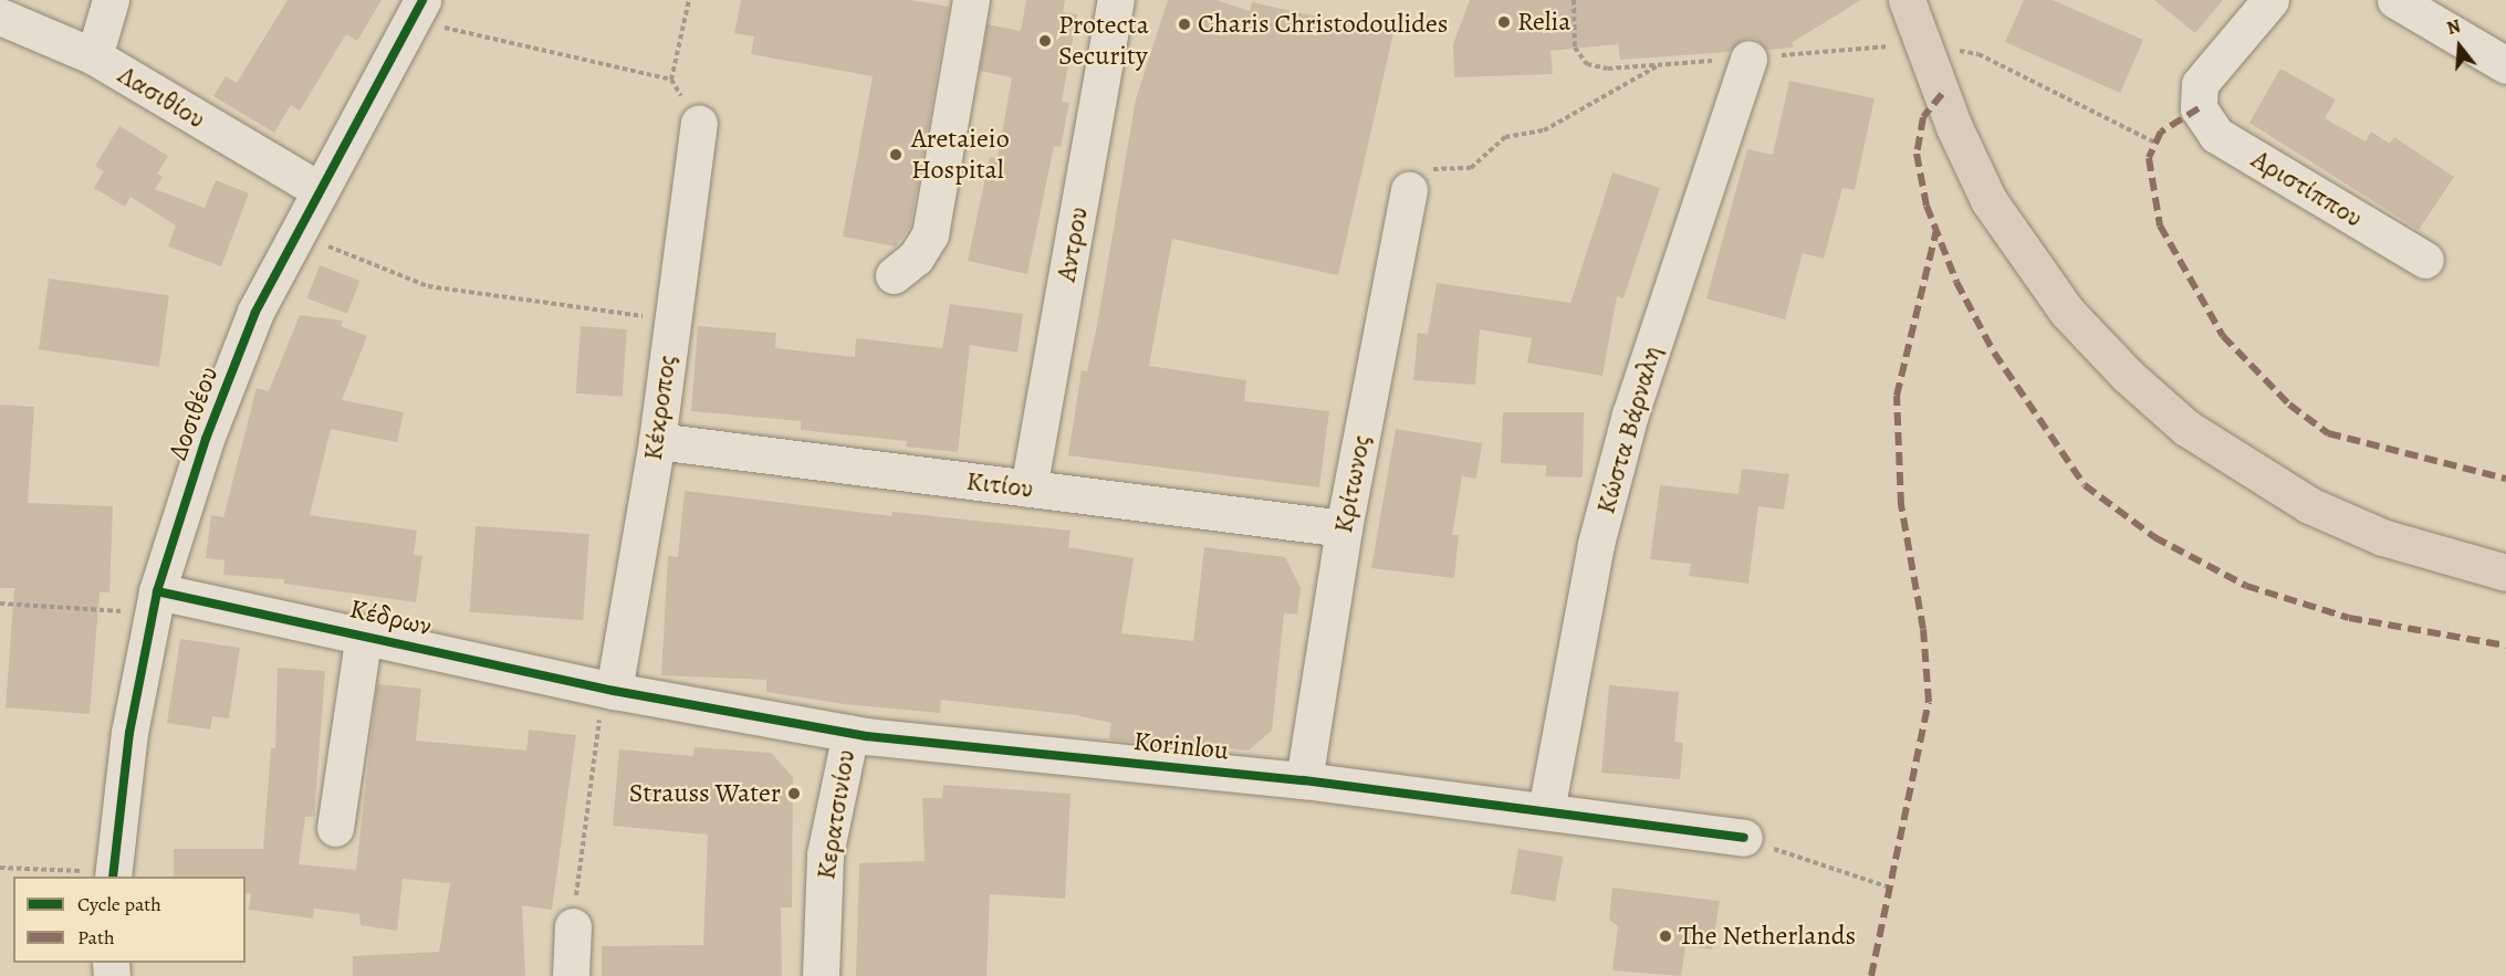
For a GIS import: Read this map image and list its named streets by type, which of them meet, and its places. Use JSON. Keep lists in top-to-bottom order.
{
  "streets": {
    "street": [
      "Λασιθίου",
      "Αριστίππου",
      "Αντρου",
      "Κέκροπος",
      "Δοσιθέου",
      "Κώστα Βάρναλη",
      "Κρίτωνος",
      "Κιτίου",
      "Κέδρων",
      "Korinlou",
      "Κερατσινίου"
    ]
  },
  "crossings": [
    ["Λασιθίου", "Δοσιθέου"],
    ["Αντρου", "Κιτίου"],
    ["Κέκροπος", "Κιτίου"],
    ["Κέκροπος", "Κέδρων"],
    ["Κέκροπος", "Korinlou"],
    ["Δοσιθέου", "Κέδρων"],
    ["Κώστα Βάρναλη", "Korinlou"],
    ["Κρίτωνος", "Κιτίου"],
    ["Κρίτωνος", "Korinlou"],
    ["Κέδρων", "Korinlou"],
    ["Korinlou", "Κερατσινίου"]
  ],
  "places": [
    "Relia",
    "Charis Christodoulides",
    "Protecta Security",
    "Aretaieio Hospital",
    "Strauss Water",
    "The Netherlands"
  ],
  "legend": ["Cycle path", "Path"],
  "north": "top"
}
